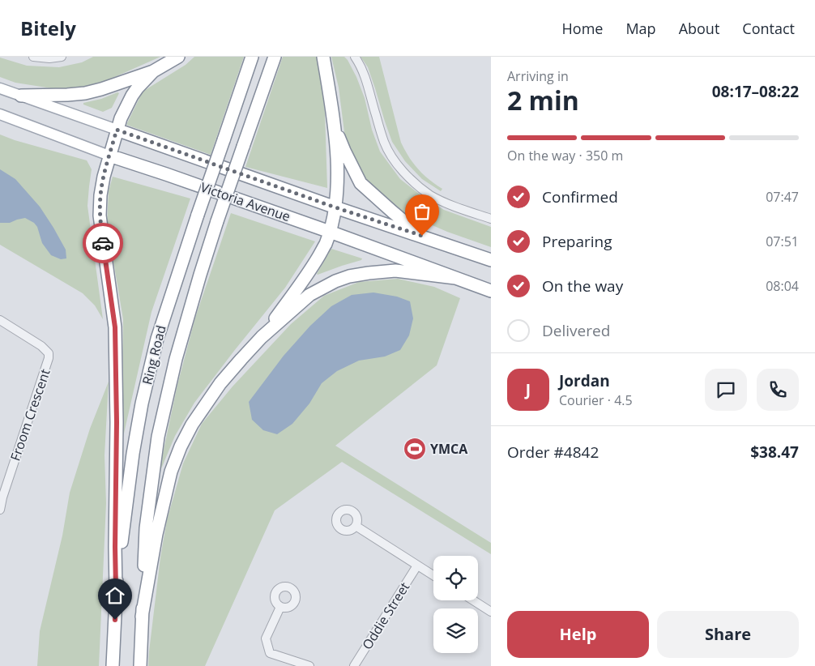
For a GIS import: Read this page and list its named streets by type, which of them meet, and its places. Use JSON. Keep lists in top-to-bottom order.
{
  "streets": {
    "highway": ["Victoria Avenue", "Ring Road"],
    "street": ["Froom Crescent", "Oddie Street"]
  },
  "places": {
    "sports": ["YMCA"]
  },
  "page": {
    "header": "Bitely",
    "nav": [
      "Home",
      "Map",
      "About",
      "Contact"
    ],
    "heading": ["2 min", "Arriving in", "08:17–08:22"],
    "panel": [
      "Jordan",
      "Courier · 4.5",
      "Order #4842",
      "$38.47"
    ],
    "bar": "On the way · 350 m",
    "list": [
      ["Confirmed", "07:47"],
      ["Preparing", "07:51"],
      ["On the way", "08:04"],
      "Delivered"
    ],
    "round": "J",
    "buttons": ["Help", "Share"]
  }
}
